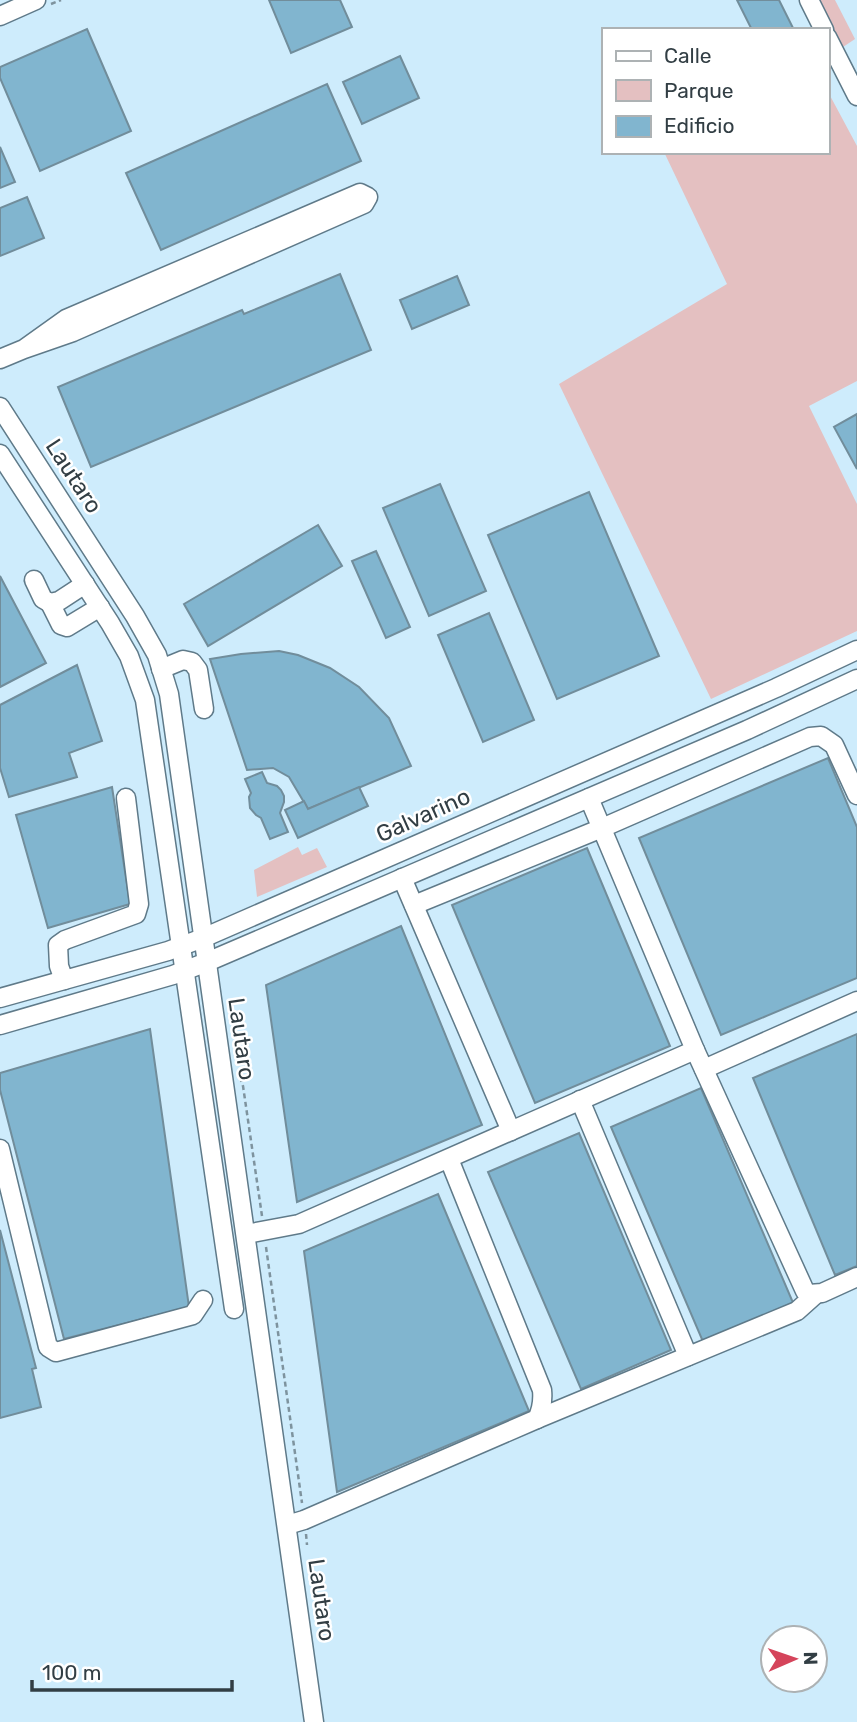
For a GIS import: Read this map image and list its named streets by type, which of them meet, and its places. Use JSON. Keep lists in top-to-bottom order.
{
  "streets": {
    "street": ["Lautaro", "Galvarino"]
  },
  "crossings": [
    ["Lautaro", "Galvarino"]
  ],
  "legend": ["Calle", "Parque", "Edificio"],
  "scale_bar": "100 m",
  "north": "right"
}
